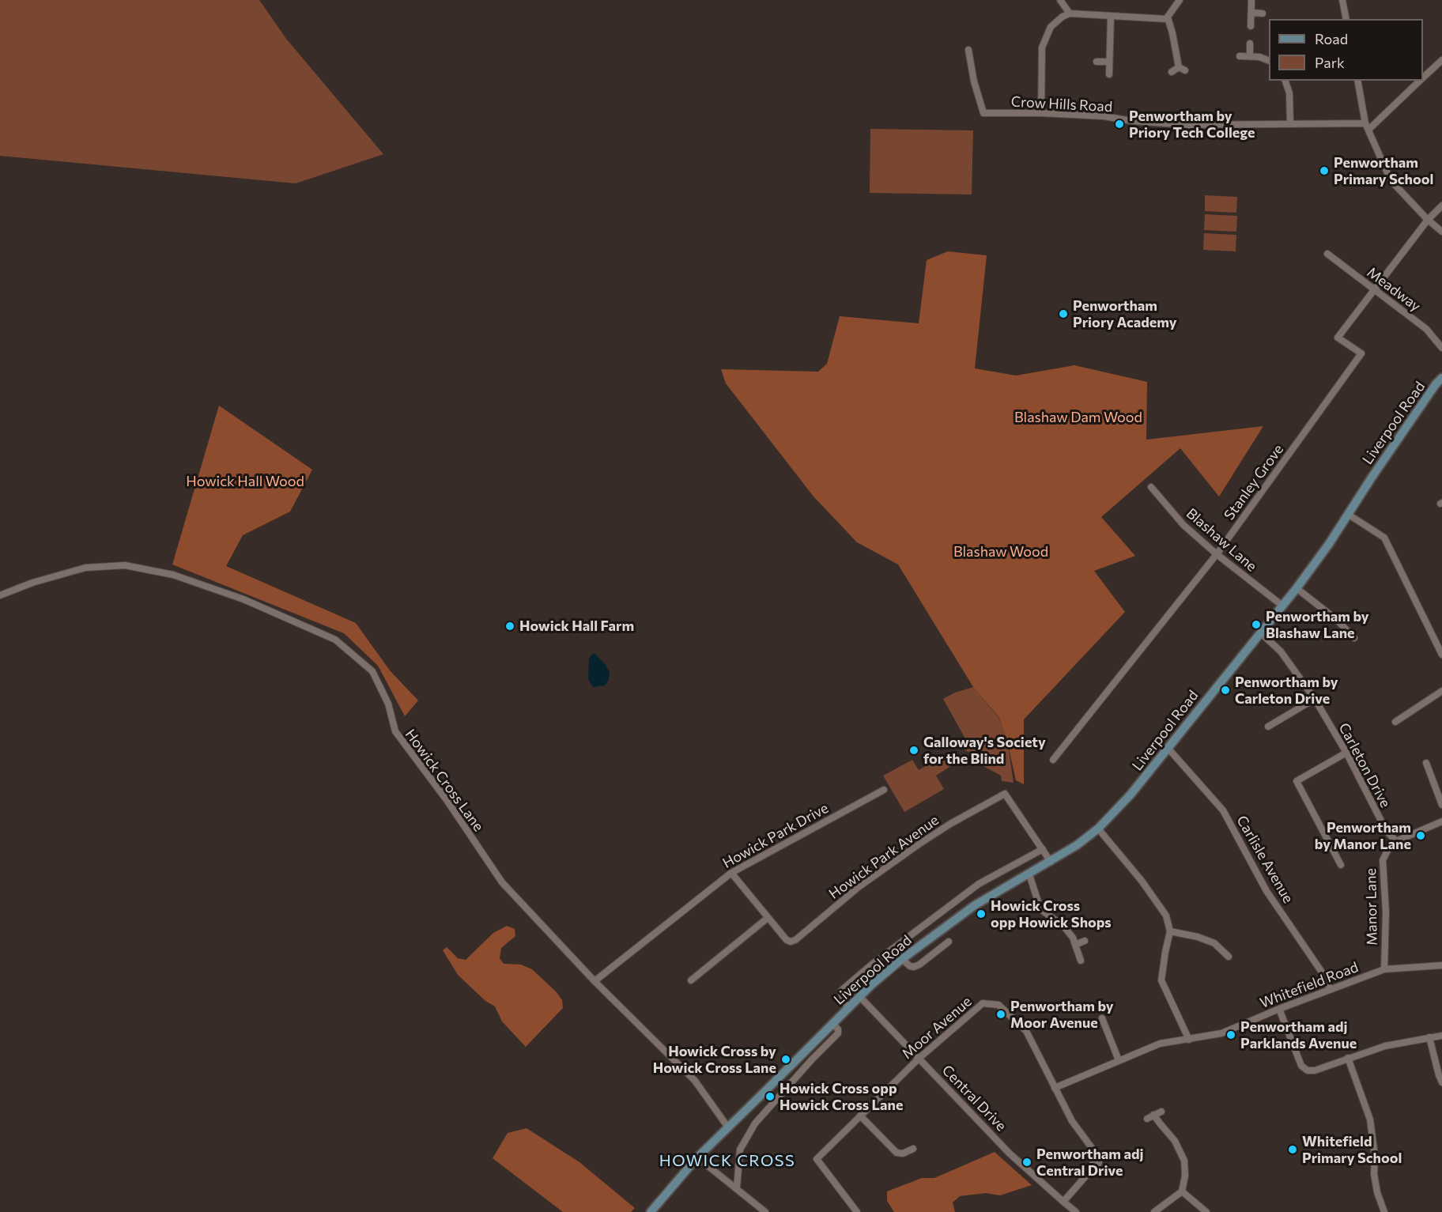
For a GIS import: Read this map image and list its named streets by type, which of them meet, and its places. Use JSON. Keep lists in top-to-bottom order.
{
  "streets": {
    "street": [
      "Crow Hills Road",
      "Meadway",
      "Liverpool Road",
      "Stanley Grove",
      "Blashaw Lane",
      "Carleton Drive",
      "Howick Cross Lane",
      "Howick Park Drive",
      "Howick Park Avenue",
      "Carlisle Avenue",
      "Manor Lane",
      "Whitefield Road",
      "Moor Avenue",
      "Central Drive"
    ]
  },
  "crossings": [
    ["Meadway", "Stanley Grove"],
    ["Liverpool Road", "Blashaw Lane"],
    ["Liverpool Road", "Carleton Drive"],
    ["Liverpool Road", "Howick Cross Lane"],
    ["Liverpool Road", "Howick Park Avenue"],
    ["Liverpool Road", "Carlisle Avenue"],
    ["Liverpool Road", "Central Drive"],
    ["Stanley Grove", "Blashaw Lane"],
    ["Carleton Drive", "Manor Lane"],
    ["Howick Cross Lane", "Howick Park Drive"],
    ["Howick Park Drive", "Howick Park Avenue"],
    ["Carlisle Avenue", "Whitefield Road"],
    ["Manor Lane", "Whitefield Road"],
    ["Whitefield Road", "Moor Avenue"],
    ["Moor Avenue", "Central Drive"]
  ],
  "districts": ["HOWICK CROSS"],
  "parks": ["Blashaw Dam Wood", "Howick Hall Wood", "Blashaw Wood"],
  "places": [
    "Penwortham by Priory Tech College",
    "Penwortham Primary School",
    "Penwortham Priory Academy",
    "Penwortham by Blashaw Lane",
    "Howick Hall Farm",
    "Penwortham by Carleton Drive",
    "Galloway's Society for the Blind",
    "Penwortham by Manor Lane",
    "Howick Cross opp Howick Shops",
    "Penwortham by Moor Avenue",
    "Penwortham adj Parklands Avenue",
    "Howick Cross by Howick Cross Lane",
    "Howick Cross opp Howick Cross Lane",
    "Whitefield Primary School",
    "Penwortham adj Central Drive"
  ],
  "legend": ["Road", "Park"]
}
